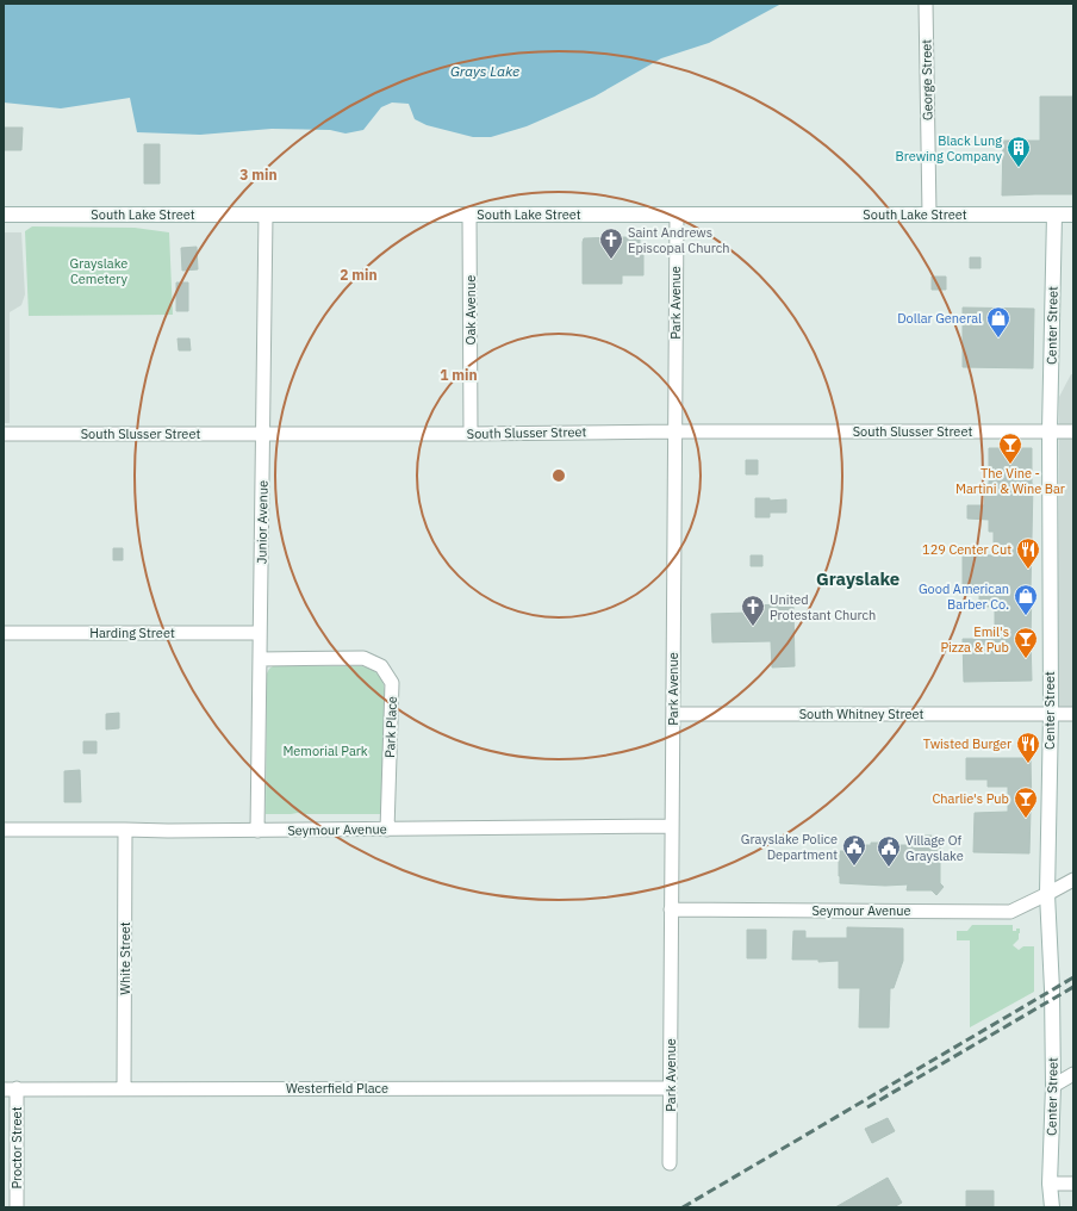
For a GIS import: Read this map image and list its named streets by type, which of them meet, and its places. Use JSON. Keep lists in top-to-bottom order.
{
  "streets": {
    "street": [
      "George Street",
      "South Lake Street",
      "Park Avenue",
      "Oak Avenue",
      "Center Street",
      "South Slusser Street",
      "Junior Avenue",
      "Harding Street",
      "South Whitney Street",
      "Park Place",
      "Seymour Avenue",
      "White Street",
      "Westerfield Place",
      "Proctor Street"
    ]
  },
  "crossings": [
    ["George Street", "South Lake Street"],
    ["South Lake Street", "Park Avenue"],
    ["South Lake Street", "Oak Avenue"],
    ["South Lake Street", "Center Street"],
    ["South Lake Street", "Junior Avenue"],
    ["Park Avenue", "South Slusser Street"],
    ["Park Avenue", "South Whitney Street"],
    ["Park Avenue", "Seymour Avenue"],
    ["Park Avenue", "Westerfield Place"],
    ["Oak Avenue", "South Slusser Street"],
    ["Center Street", "South Slusser Street"],
    ["Center Street", "South Whitney Street"],
    ["Center Street", "Seymour Avenue"],
    ["South Slusser Street", "Junior Avenue"],
    ["Junior Avenue", "Harding Street"],
    ["Junior Avenue", "Park Place"],
    ["Junior Avenue", "Seymour Avenue"],
    ["Park Place", "Seymour Avenue"],
    ["Seymour Avenue", "White Street"],
    ["White Street", "Westerfield Place"],
    ["Westerfield Place", "Proctor Street"]
  ],
  "districts": ["Grayslake"],
  "water": ["Grays Lake"],
  "parks": ["Grayslake Cemetery", "Memorial Park"],
  "places": {
    "building": ["Black Lung Brewing Company"],
    "church": ["Saint Andrews Episcopal Church", "United Protestant Church"],
    "shop": ["Dollar General", "Good American Barber Co."],
    "bar": ["The Vine - Martini & Wine Bar", "Emil's Pizza & Pub", "Charlie's Pub"],
    "restaurant": ["129 Center Cut", "Twisted Burger"],
    "public building": ["Grayslake Police Department", "Village Of Grayslake"]
  },
  "rings": ["3 min", "2 min", "1 min"]
}
